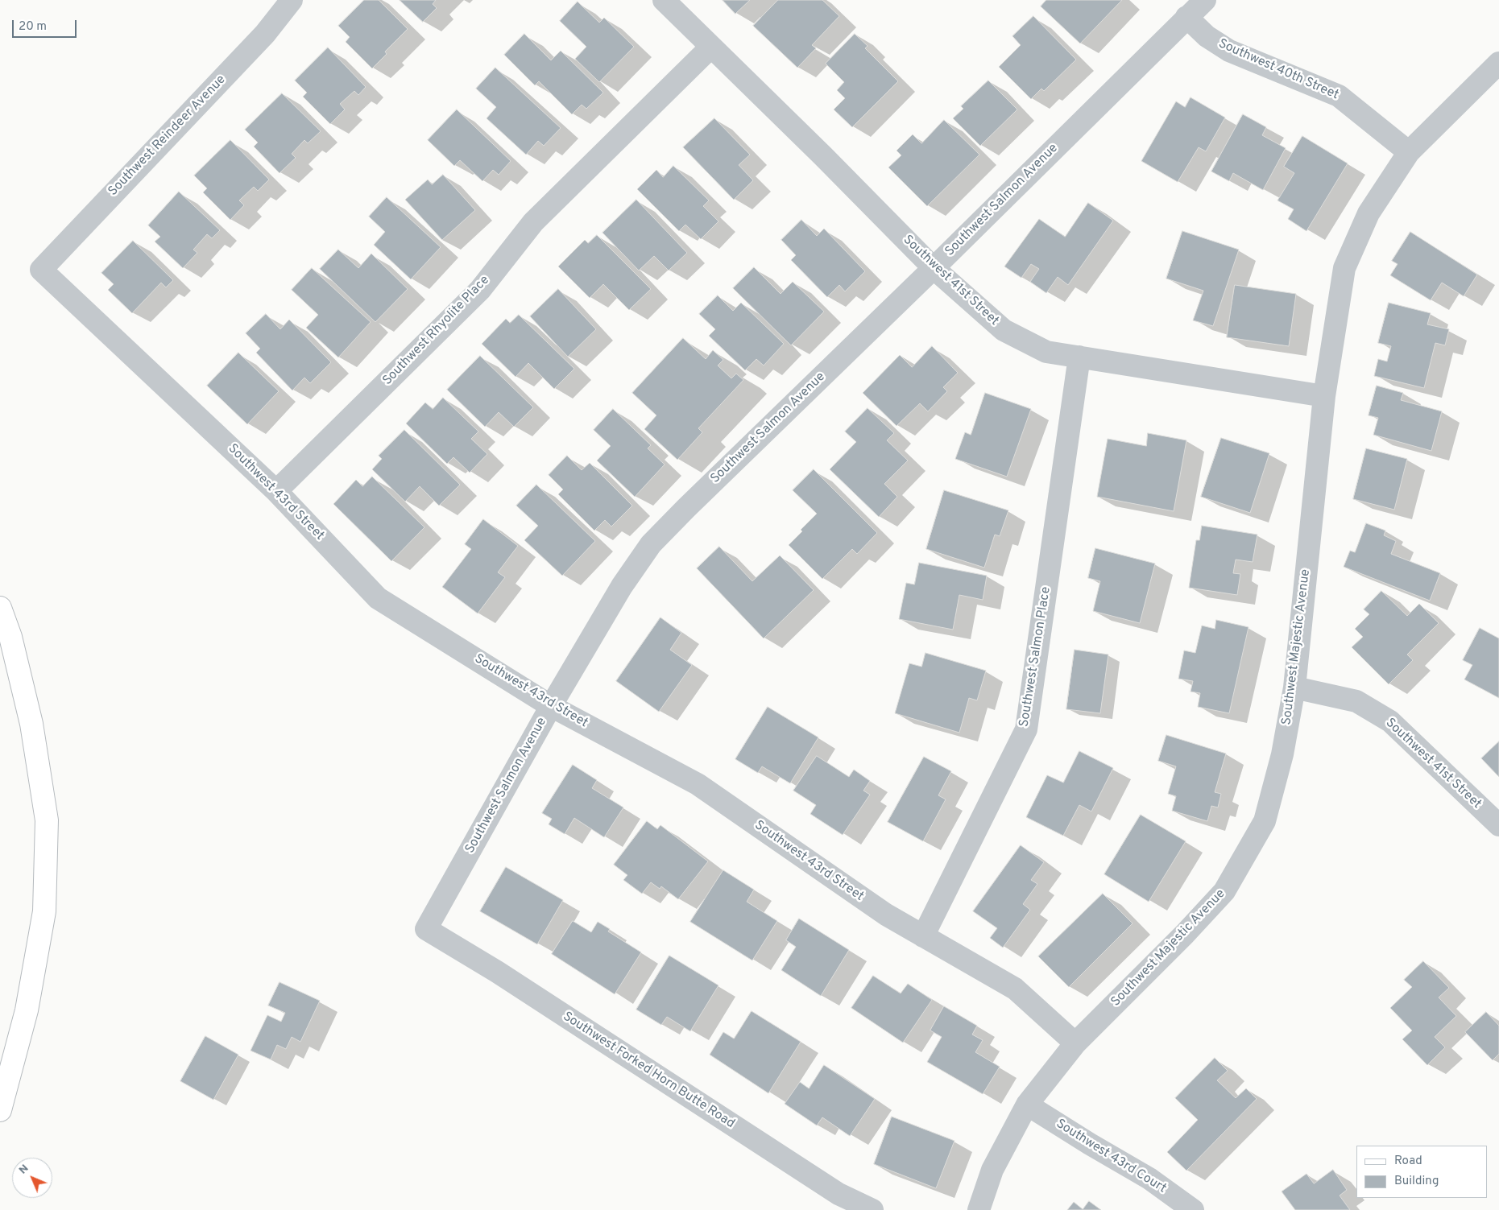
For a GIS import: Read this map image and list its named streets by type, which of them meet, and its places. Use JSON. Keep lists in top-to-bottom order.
{
  "streets": {
    "street": [
      "Southwest 40th Street",
      "Southwest Reindeer Avenue",
      "Southwest Salmon Avenue",
      "Southwest 41st Street",
      "Southwest Rhyolite Place",
      "Southwest 43rd Street",
      "Southwest Majestic Avenue",
      "Southwest Salmon Place",
      "Southwest Forked Horn Butte Road",
      "Southwest 43rd Court"
    ]
  },
  "crossings": [
    ["Southwest 40th Street", "Southwest Salmon Avenue"],
    ["Southwest 40th Street", "Southwest Majestic Avenue"],
    ["Southwest Reindeer Avenue", "Southwest 43rd Street"],
    ["Southwest Salmon Avenue", "Southwest 41st Street"],
    ["Southwest Salmon Avenue", "Southwest 43rd Street"],
    ["Southwest Salmon Avenue", "Southwest Forked Horn Butte Road"],
    ["Southwest 41st Street", "Southwest Rhyolite Place"],
    ["Southwest 41st Street", "Southwest Majestic Avenue"],
    ["Southwest 41st Street", "Southwest Salmon Place"],
    ["Southwest Rhyolite Place", "Southwest 43rd Street"],
    ["Southwest 43rd Street", "Southwest Majestic Avenue"],
    ["Southwest 43rd Street", "Southwest Salmon Place"],
    ["Southwest Majestic Avenue", "Southwest 43rd Court"]
  ],
  "legend": ["Road", "Building"],
  "scale_bar": "20 m",
  "north": "top left"
}
